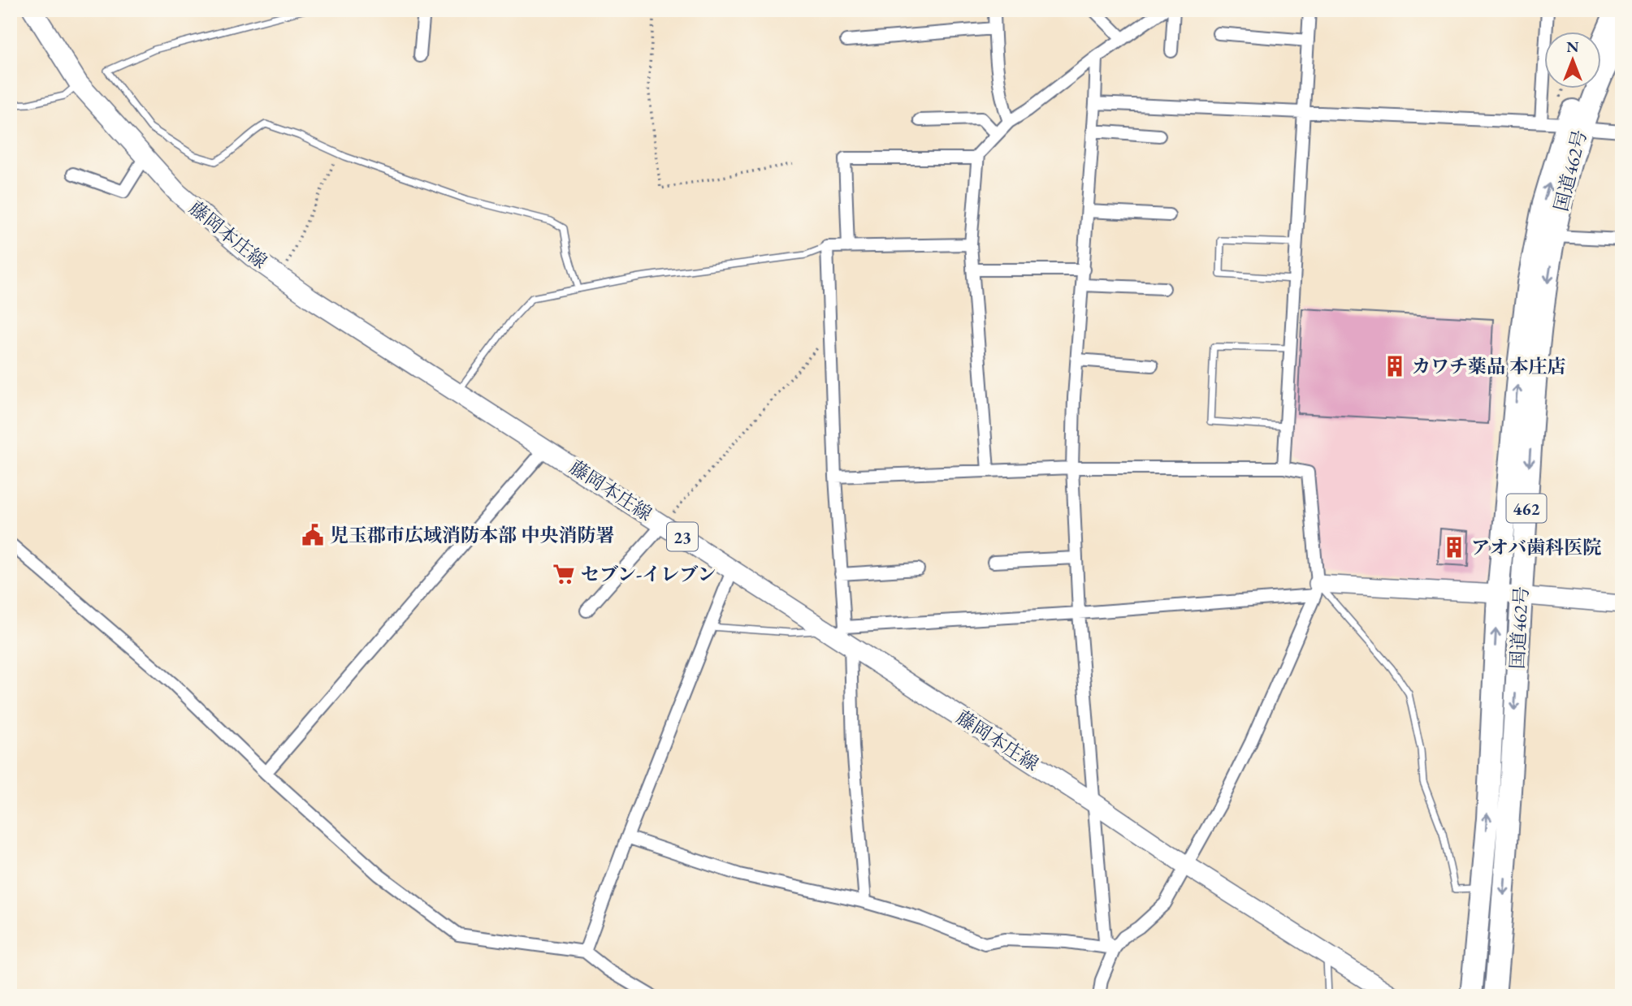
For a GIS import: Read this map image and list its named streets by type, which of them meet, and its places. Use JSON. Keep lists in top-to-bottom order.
{
  "streets": {
    "highway": ["国道462号", "462"],
    "main road": ["藤岡本庄線", "23"]
  },
  "places": {
    "building": ["カワチ薬品 本庄店", "アオバ歯科医院"],
    "public building": ["児玉郡市広域消防本部 中央消防署"],
    "supermarket": ["セブン-イレブン"]
  },
  "north": "top"
}
